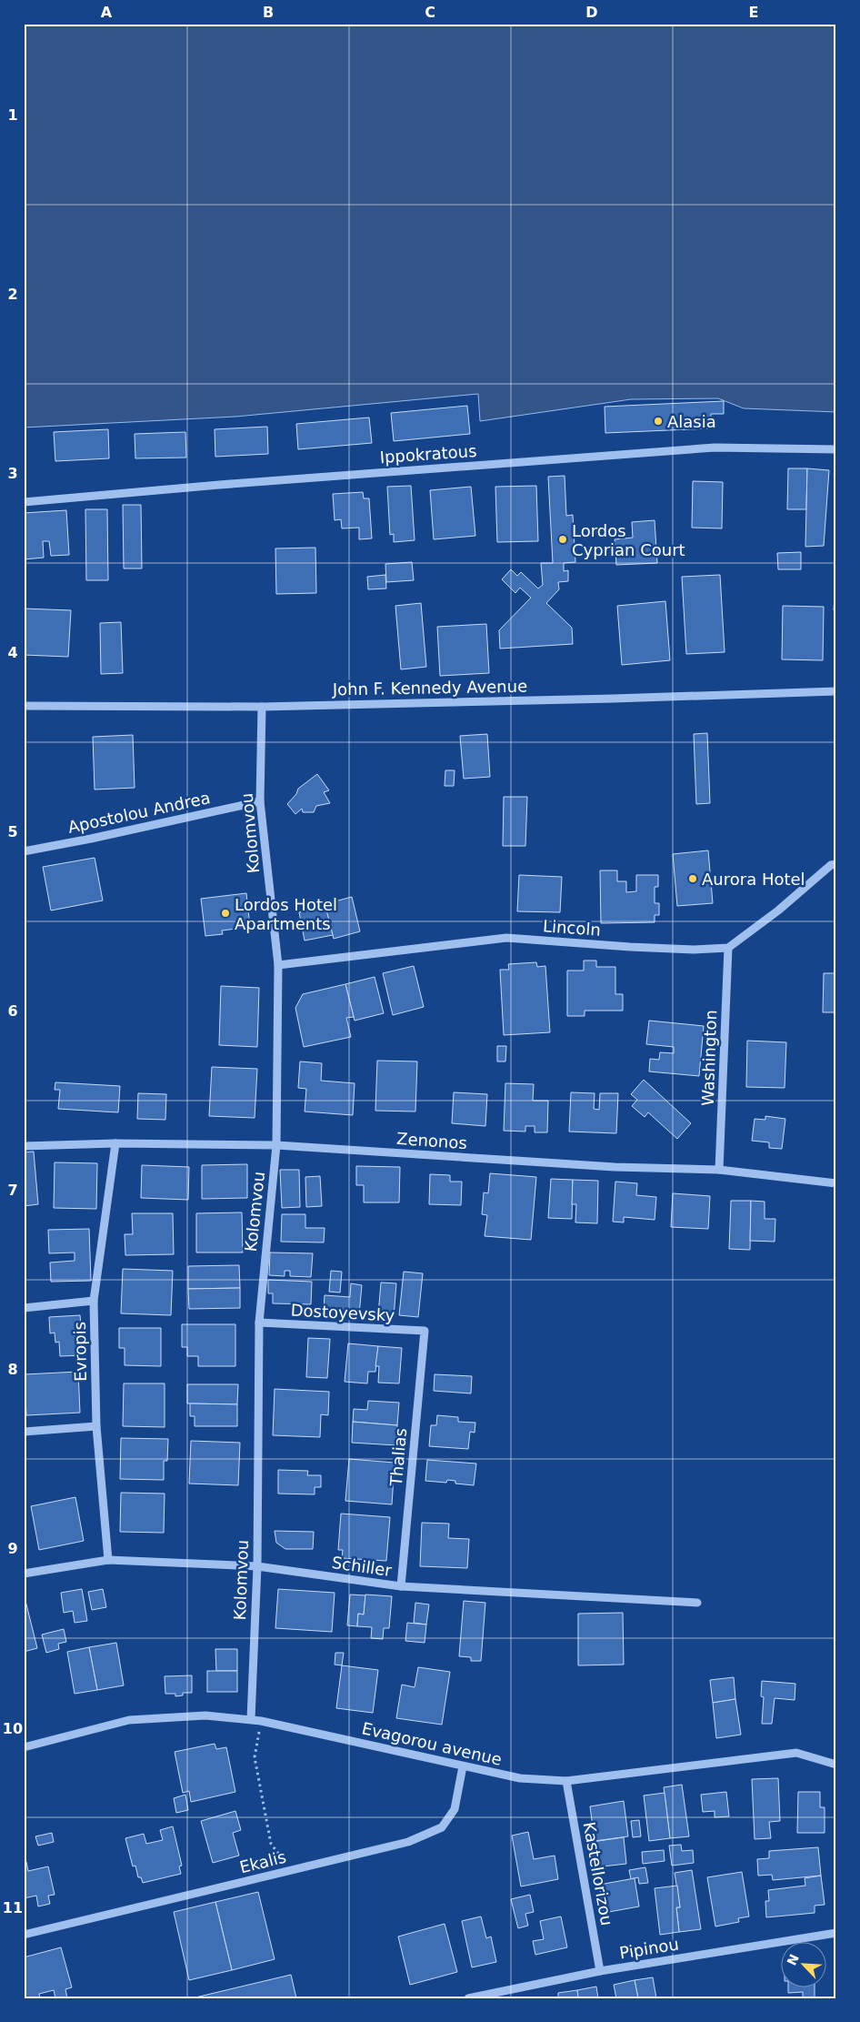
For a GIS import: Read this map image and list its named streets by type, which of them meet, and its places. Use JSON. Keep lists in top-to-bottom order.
{
  "streets": {
    "street": [
      "Ippokratous",
      "John F. Kennedy Avenue",
      "Apostolou Andrea",
      "Kolomvou",
      "Lincoln",
      "Washington",
      "Zenonos",
      "Dostoyevsky",
      "Evropis",
      "Thalias",
      "Schiller",
      "Evagorou avenue",
      "Ekalis",
      "Kastellorizou",
      "Pipinou"
    ]
  },
  "crossings": [
    ["John F. Kennedy Avenue", "Kolomvou"],
    ["Apostolou Andrea", "Kolomvou"],
    ["Kolomvou", "Lincoln"],
    ["Kolomvou", "Zenonos"],
    ["Kolomvou", "Dostoyevsky"],
    ["Kolomvou", "Schiller"],
    ["Kolomvou", "Evagorou avenue"],
    ["Lincoln", "Washington"],
    ["Washington", "Zenonos"],
    ["Zenonos", "Evropis"],
    ["Dostoyevsky", "Thalias"],
    ["Evropis", "Schiller"],
    ["Thalias", "Schiller"],
    ["Evagorou avenue", "Ekalis"],
    ["Evagorou avenue", "Kastellorizou"],
    ["Kastellorizou", "Pipinou"]
  ],
  "places": [
    "Alasia",
    "Lordos Cyprian Court",
    "Aurora Hotel",
    "Lordos Hotel Apartments"
  ],
  "north": "top left",
  "grid": {
    "columns": [
      "A",
      "B",
      "C",
      "D",
      "E"
    ],
    "rows": [
      "1",
      "2",
      "3",
      "4",
      "5",
      "6",
      "7",
      "8",
      "9",
      "10",
      "11"
    ]
  }
}
